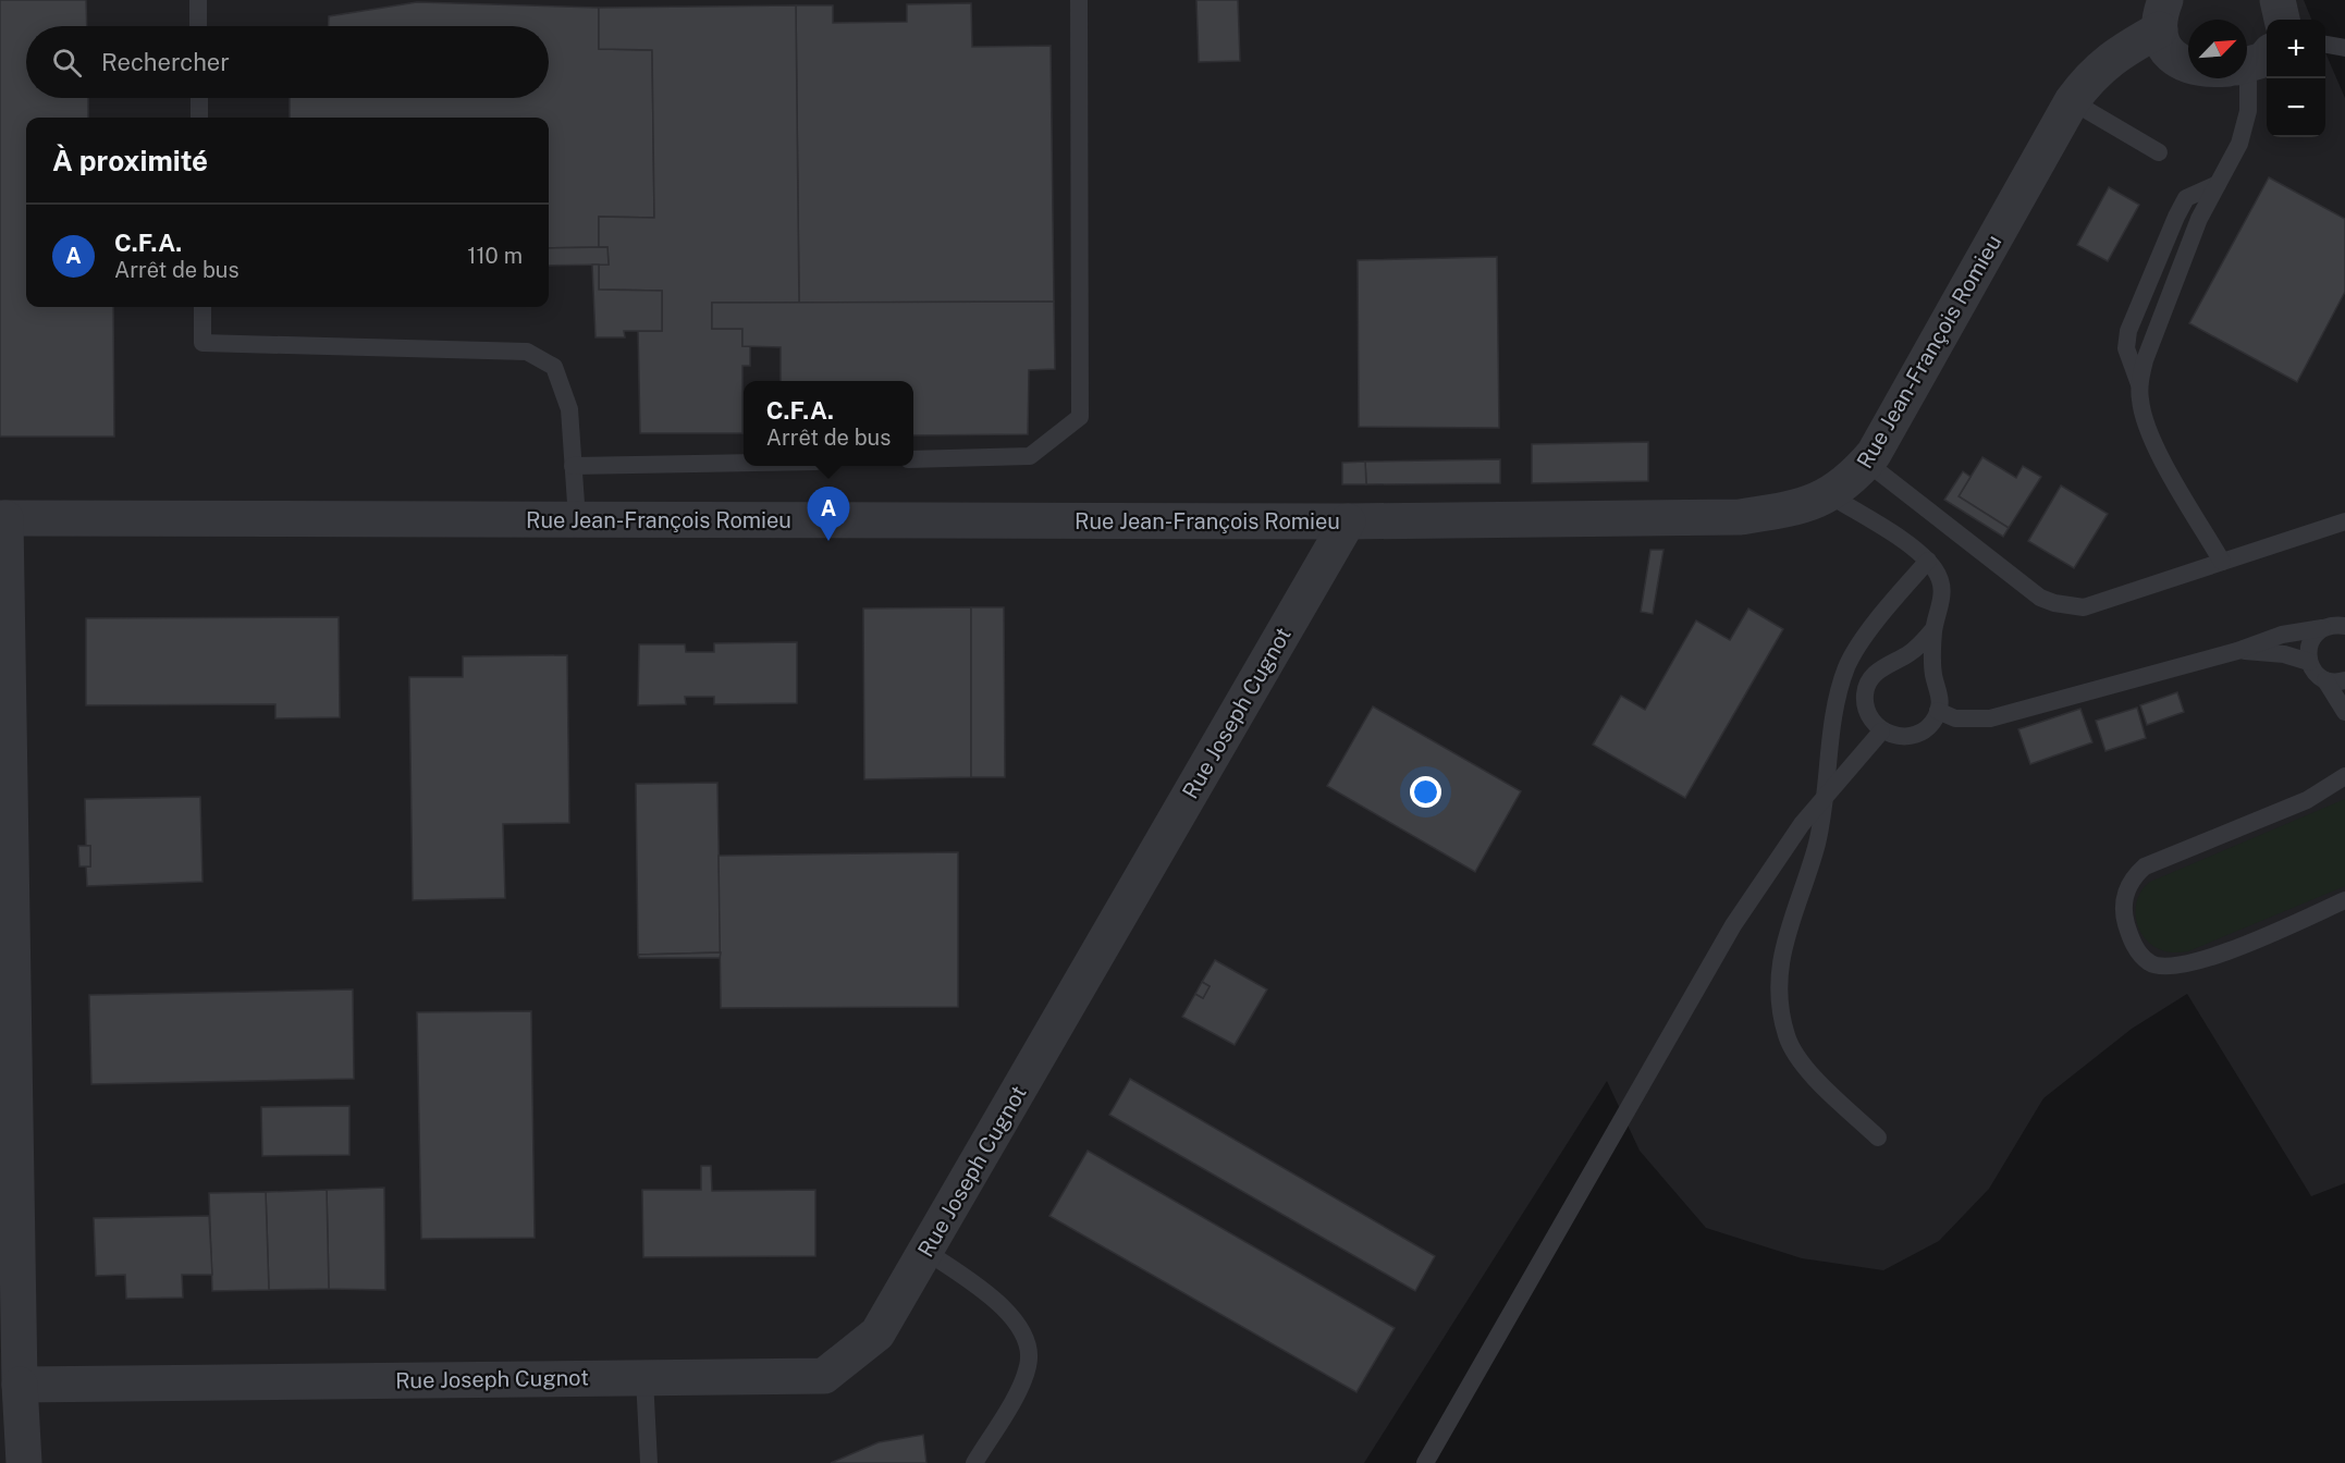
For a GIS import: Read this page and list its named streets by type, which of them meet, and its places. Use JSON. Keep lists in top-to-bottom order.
{
  "streets": {
    "street": ["Rue Jean-François Romieu", "Rue Joseph Cugnot"]
  },
  "crossings": [
    ["Rue Jean-François Romieu", "Rue Joseph Cugnot"]
  ],
  "north": "top right",
  "page": {
    "map_buttons": ["+", "−"],
    "search": "Rechercher",
    "heading": "À proximité",
    "list": [
      {
        "mark": "A",
        "name": "C.F.A.",
        "note": "Arrêt de bus",
        "value": "110 m"
      }
    ],
    "popup": ["C.F.A.", "Arrêt de bus"],
    "pins": "A"
  }
}
